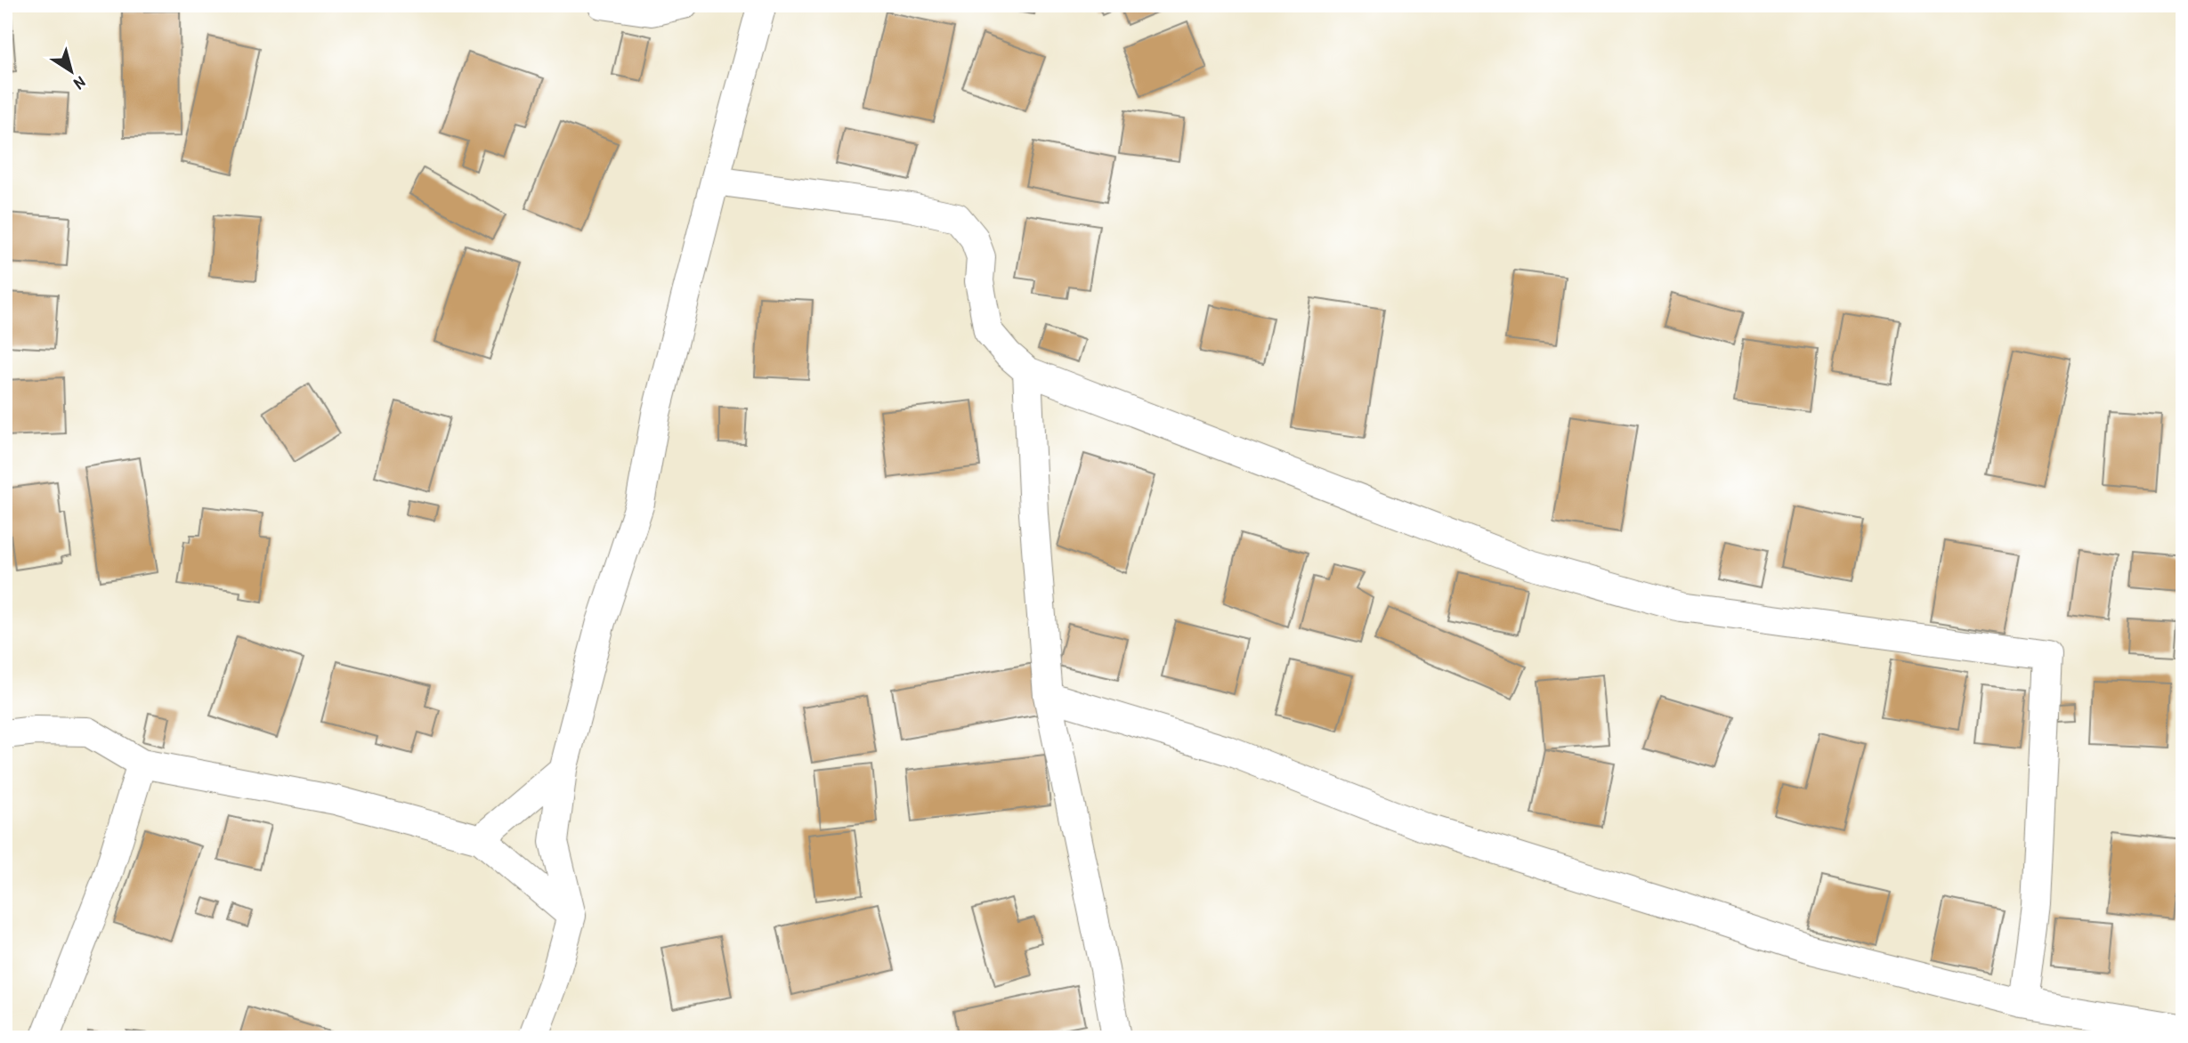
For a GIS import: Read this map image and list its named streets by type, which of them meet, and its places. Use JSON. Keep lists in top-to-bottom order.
{
  "north": "bottom right"
}
